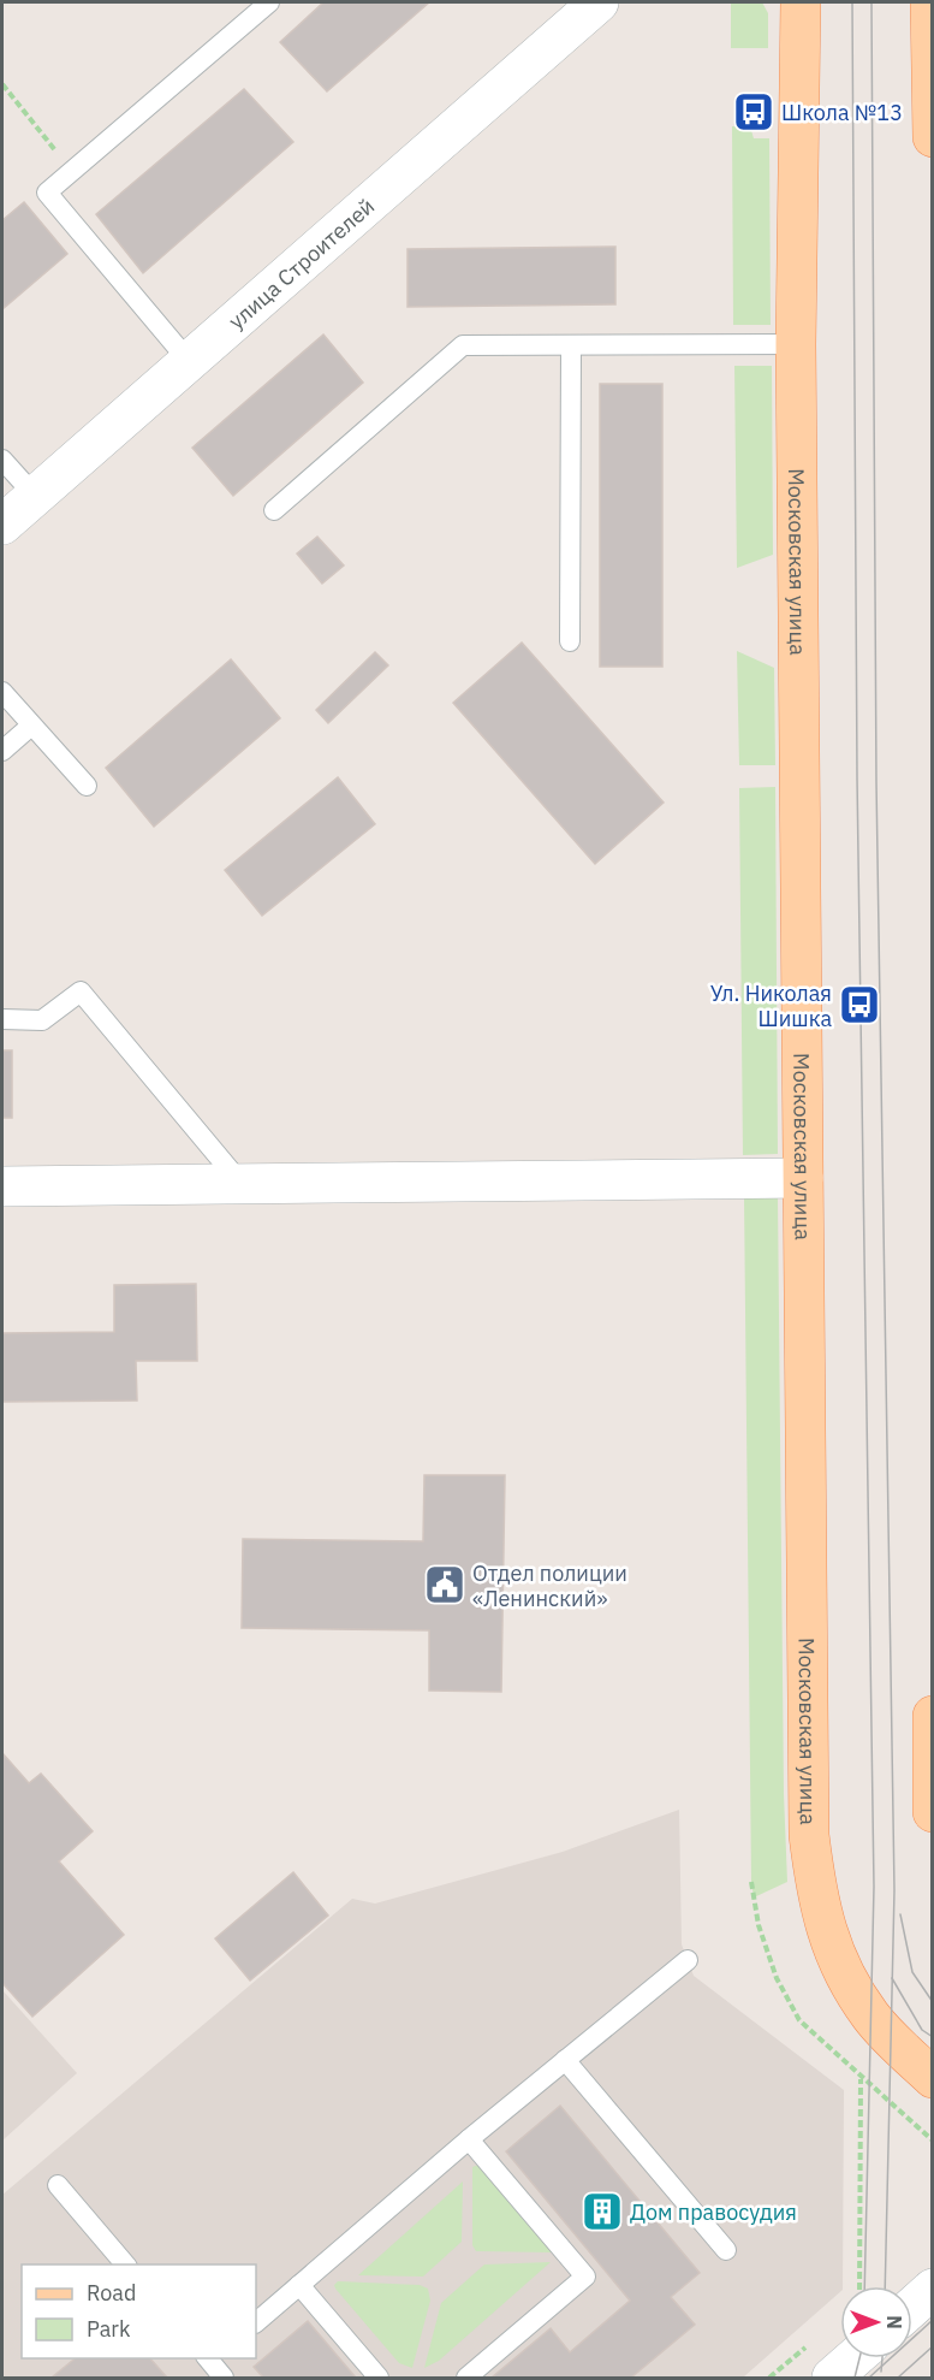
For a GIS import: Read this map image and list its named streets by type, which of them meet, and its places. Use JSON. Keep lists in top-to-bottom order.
{
  "streets": {
    "main road": ["Московская улица"],
    "street": ["улица Строителей"]
  },
  "places": {
    "bus stop": ["Школа №13", "Ул. Николая Шишка"],
    "public building": ["Отдел полиции «Ленинский»"],
    "building": ["Дом правосудия"]
  },
  "legend": ["Road", "Park"],
  "north": "right"
}
